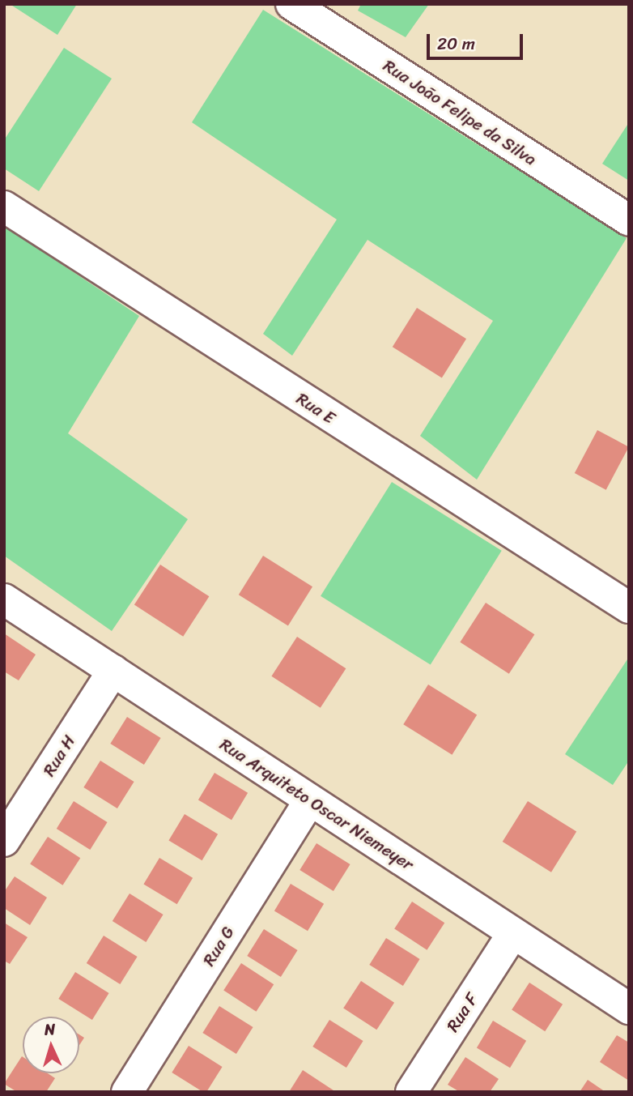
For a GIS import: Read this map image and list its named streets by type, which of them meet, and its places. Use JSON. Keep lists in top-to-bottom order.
{
  "streets": {
    "street": [
      "Rua João Felipe da Silva",
      "Rua E",
      "Rua H",
      "Rua Arquiteto Oscar Niemeyer",
      "Rua G",
      "Rua F"
    ]
  },
  "crossings": [
    ["Rua H", "Rua Arquiteto Oscar Niemeyer"],
    ["Rua Arquiteto Oscar Niemeyer", "Rua G"],
    ["Rua Arquiteto Oscar Niemeyer", "Rua F"]
  ],
  "scale_bar": "20 m",
  "north": "top"
}
